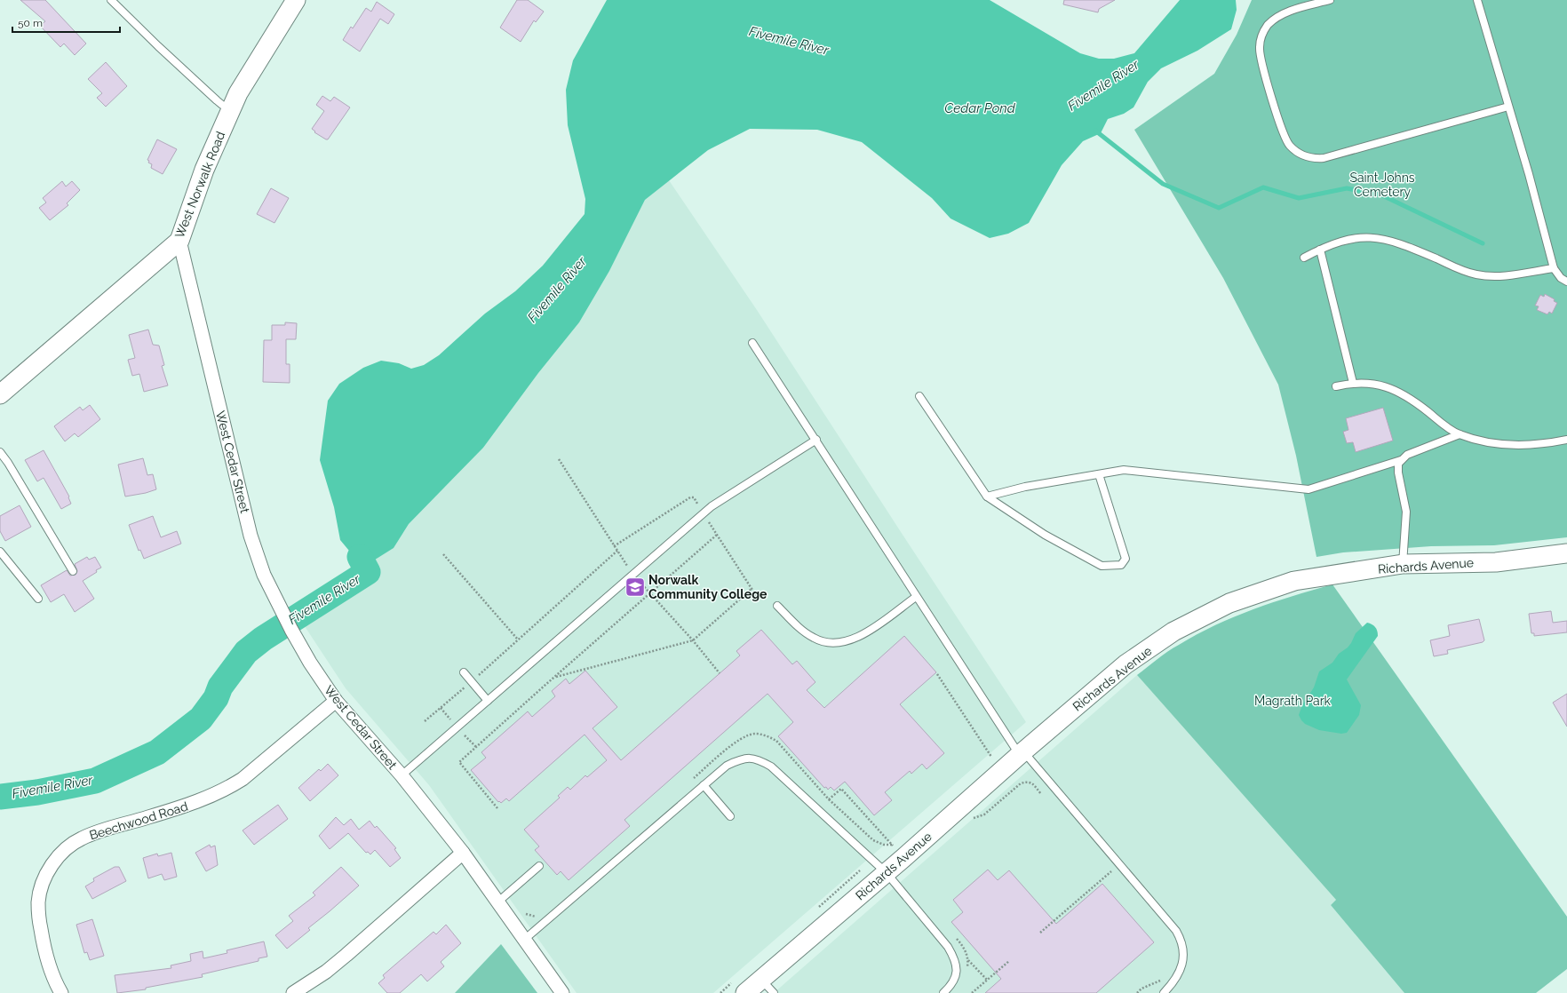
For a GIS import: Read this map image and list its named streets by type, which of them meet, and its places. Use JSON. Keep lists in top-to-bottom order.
{
  "streets": {
    "street": [
      "West Norwalk Road",
      "West Cedar Street",
      "Richards Avenue",
      "Beechwood Road"
    ]
  },
  "crossings": [
    ["West Norwalk Road", "West Cedar Street"],
    ["West Cedar Street", "Beechwood Road"]
  ],
  "water": ["Fivemile River", "Cedar Pond"],
  "parks": ["Saint Johns Cemetery", "Magrath Park"],
  "places": {
    "school or university": ["Norwalk Community College"]
  },
  "scale_bar": "50 m"
}
